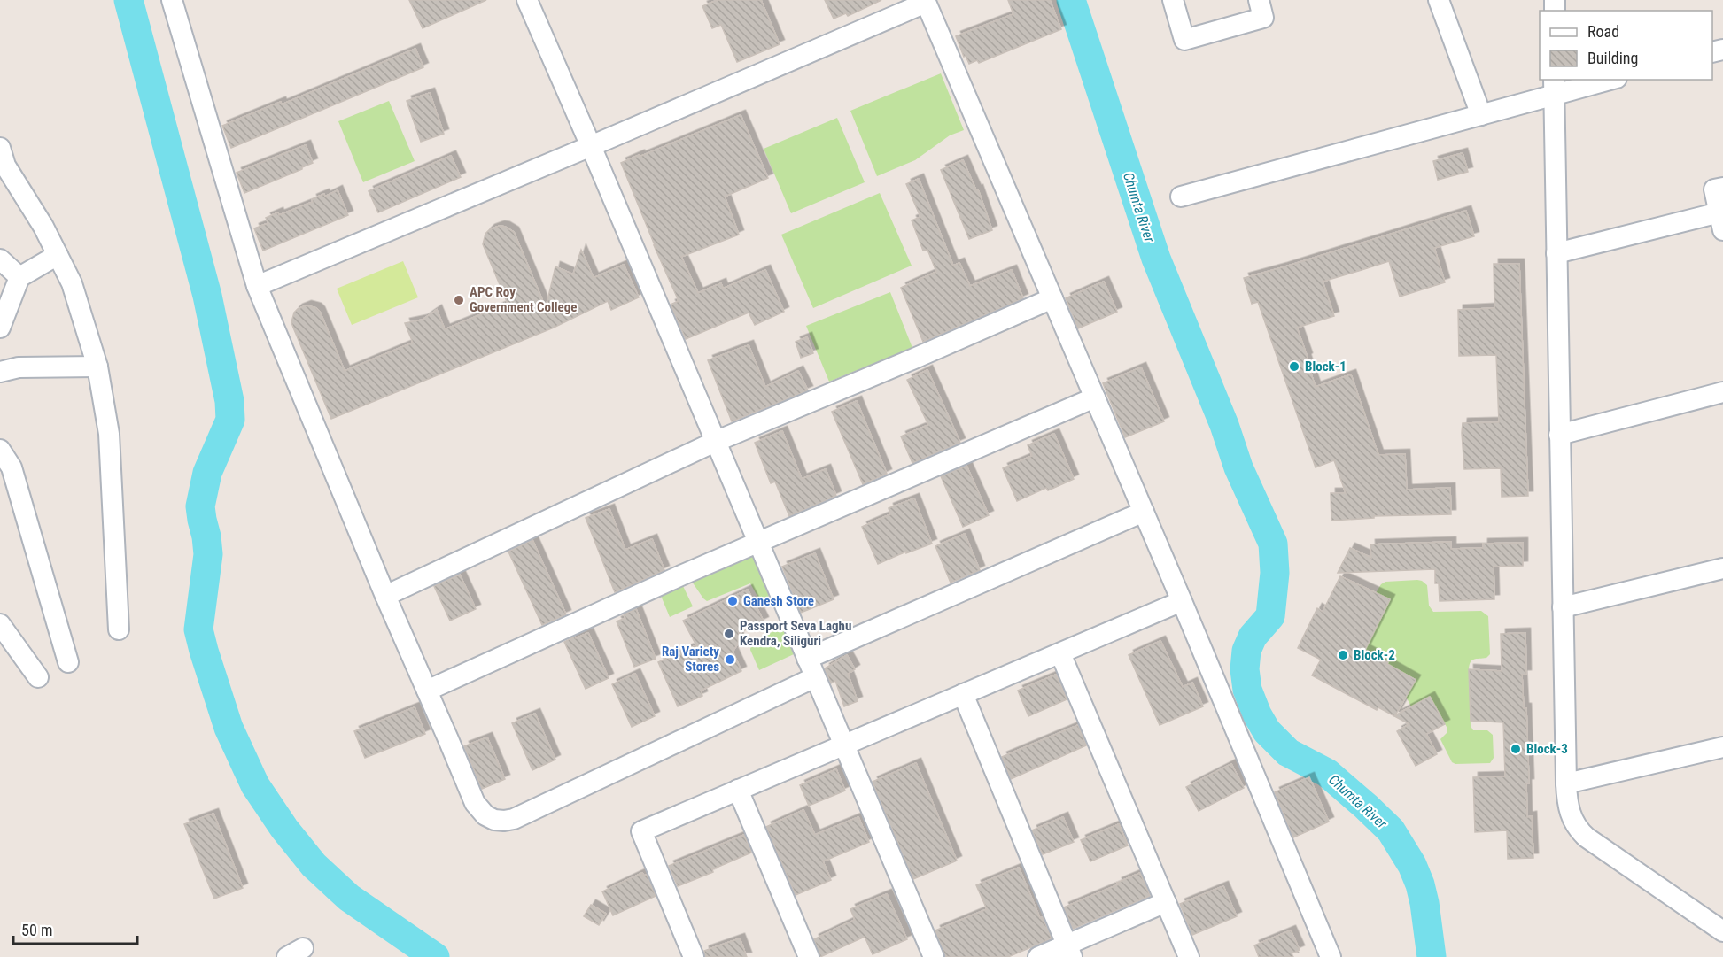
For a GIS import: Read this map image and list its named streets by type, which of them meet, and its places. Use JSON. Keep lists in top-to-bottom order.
{
  "water": ["Chumta River"],
  "places": [
    "APC Roy Government College",
    "Block-1",
    "Ganesh Store",
    "Passport Seva Laghu Kendra, Siliguri",
    "Block-2",
    "Raj Variety Stores",
    "Block-3"
  ],
  "legend": ["Road", "Building"],
  "scale_bar": "50 m"
}
